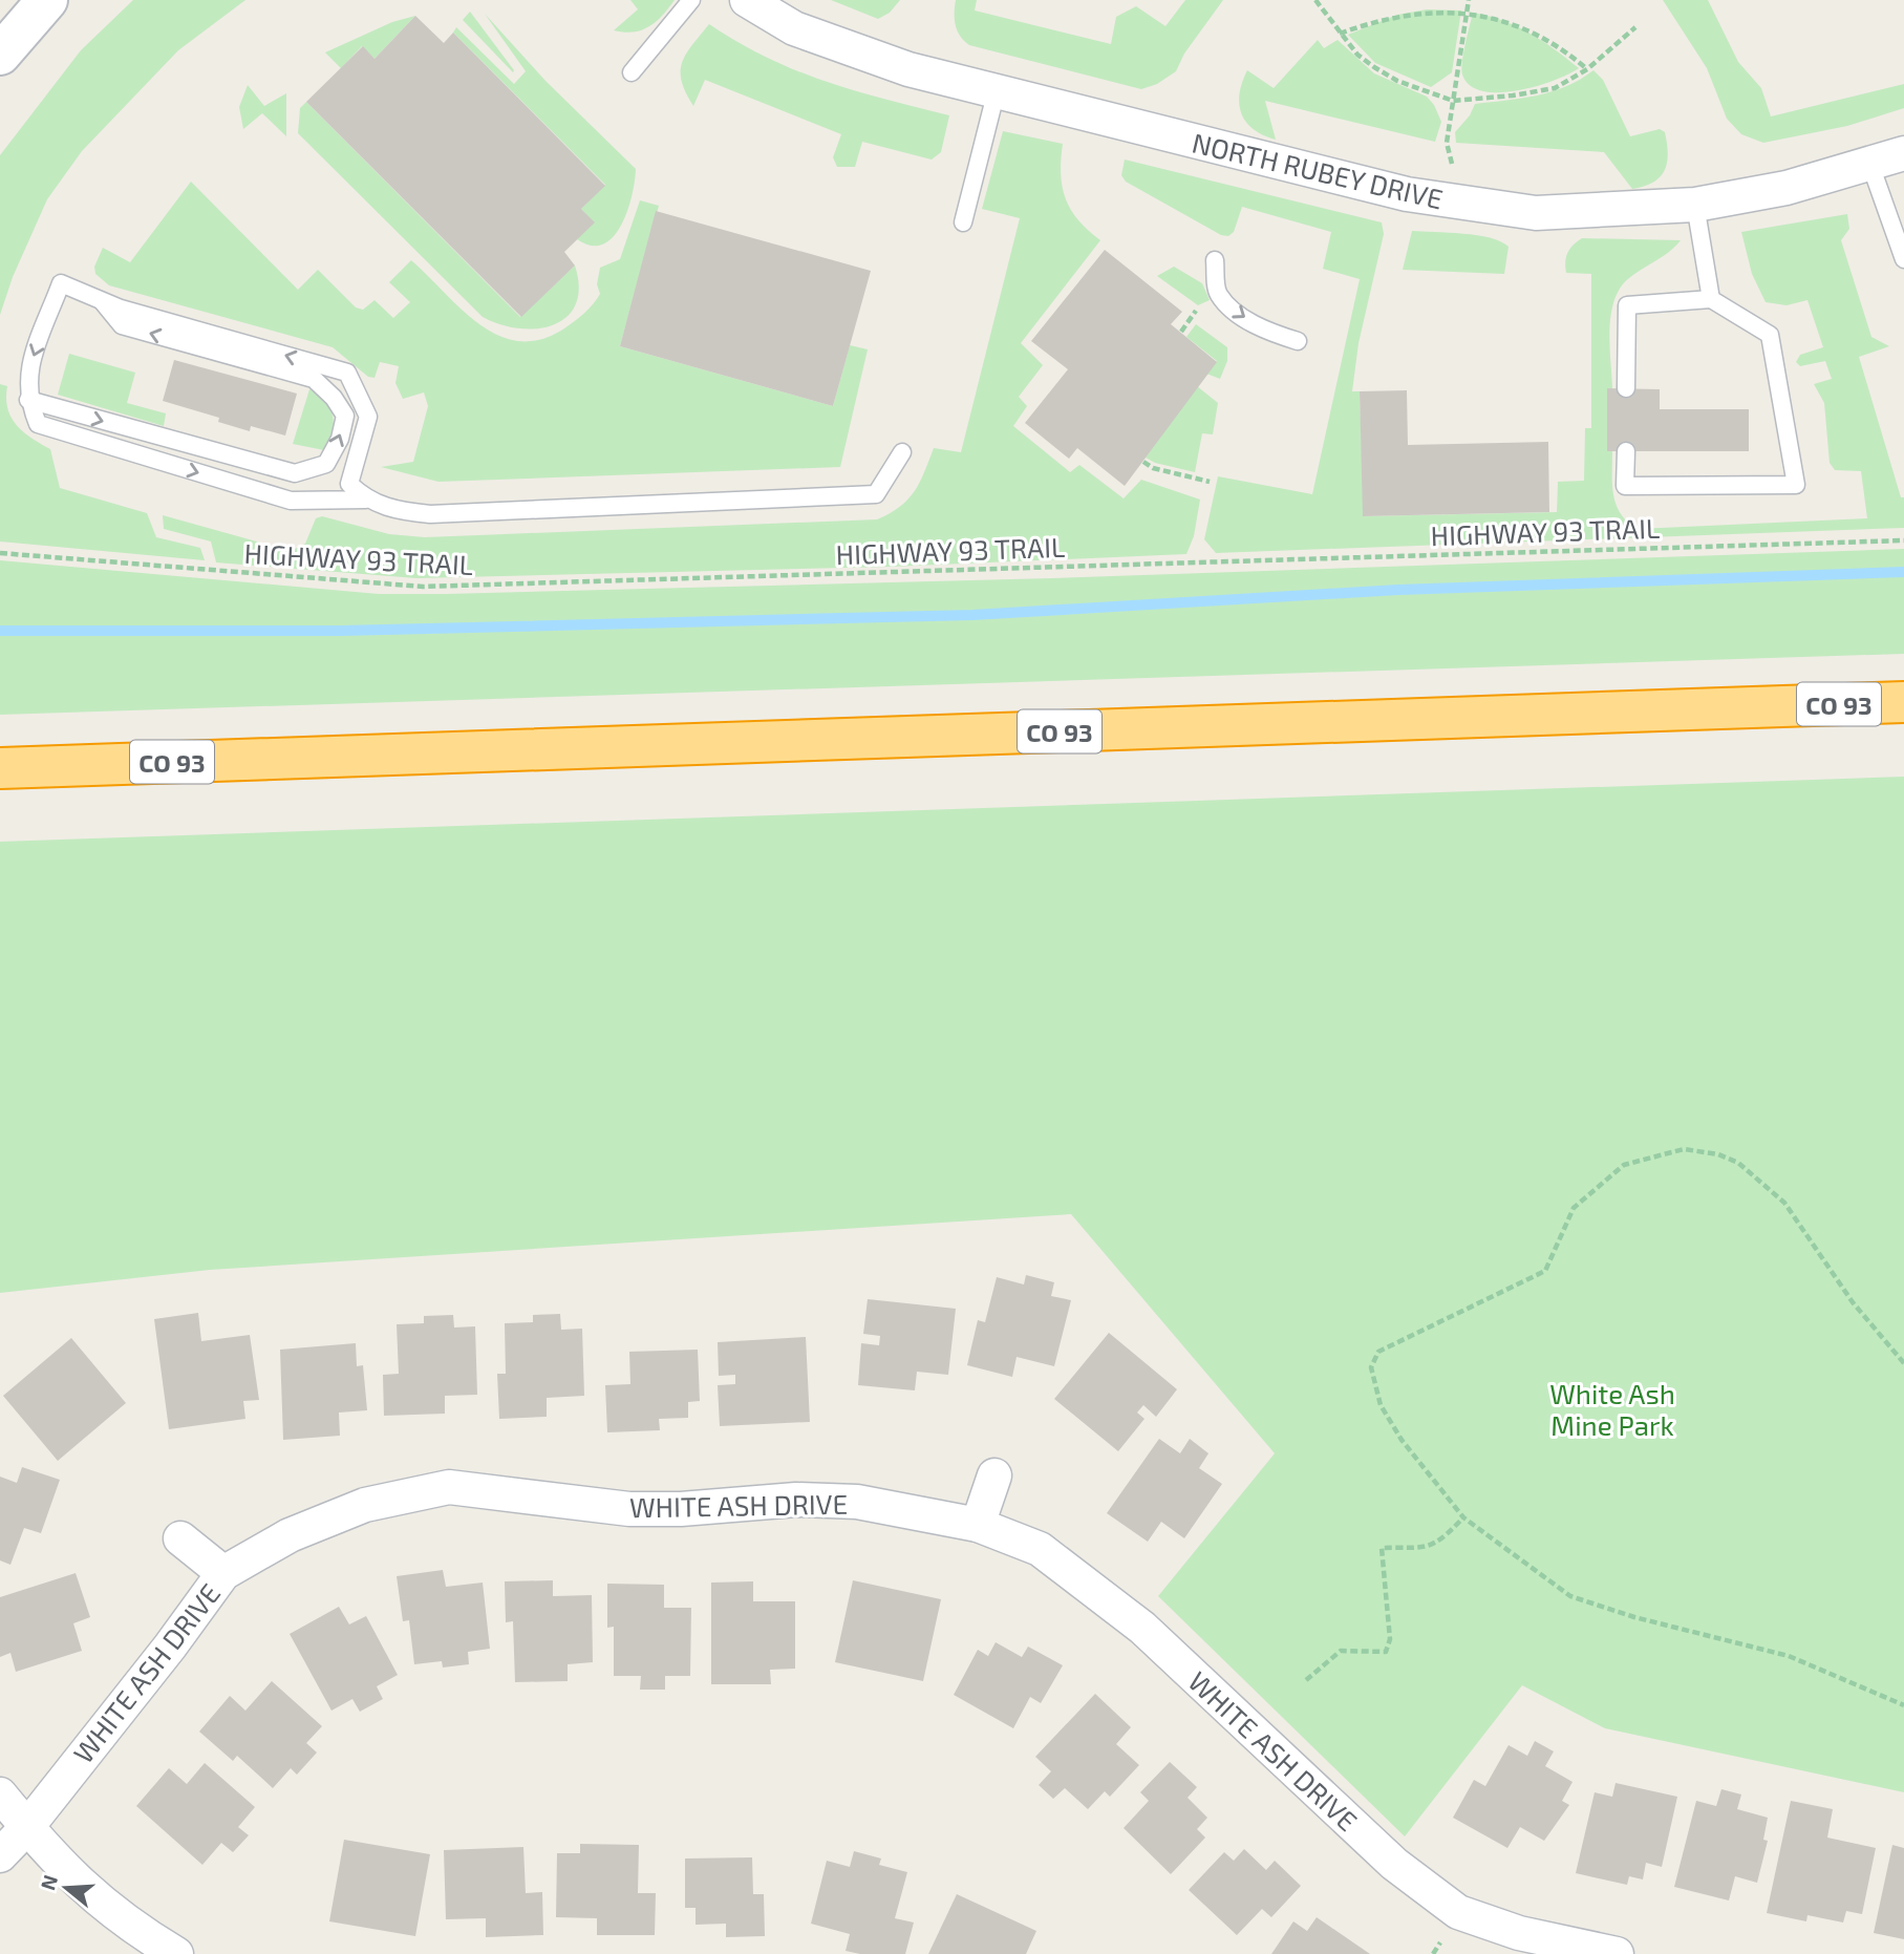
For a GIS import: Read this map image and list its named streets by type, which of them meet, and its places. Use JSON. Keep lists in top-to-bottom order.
{
  "streets": {
    "highway": ["CO 93"],
    "street": ["NORTH RUBEY DRIVE", "WHITE ASH DRIVE"],
    "path": ["HIGHWAY 93 TRAIL"]
  },
  "parks": ["White Ash Mine Park"],
  "north": "left"
}
